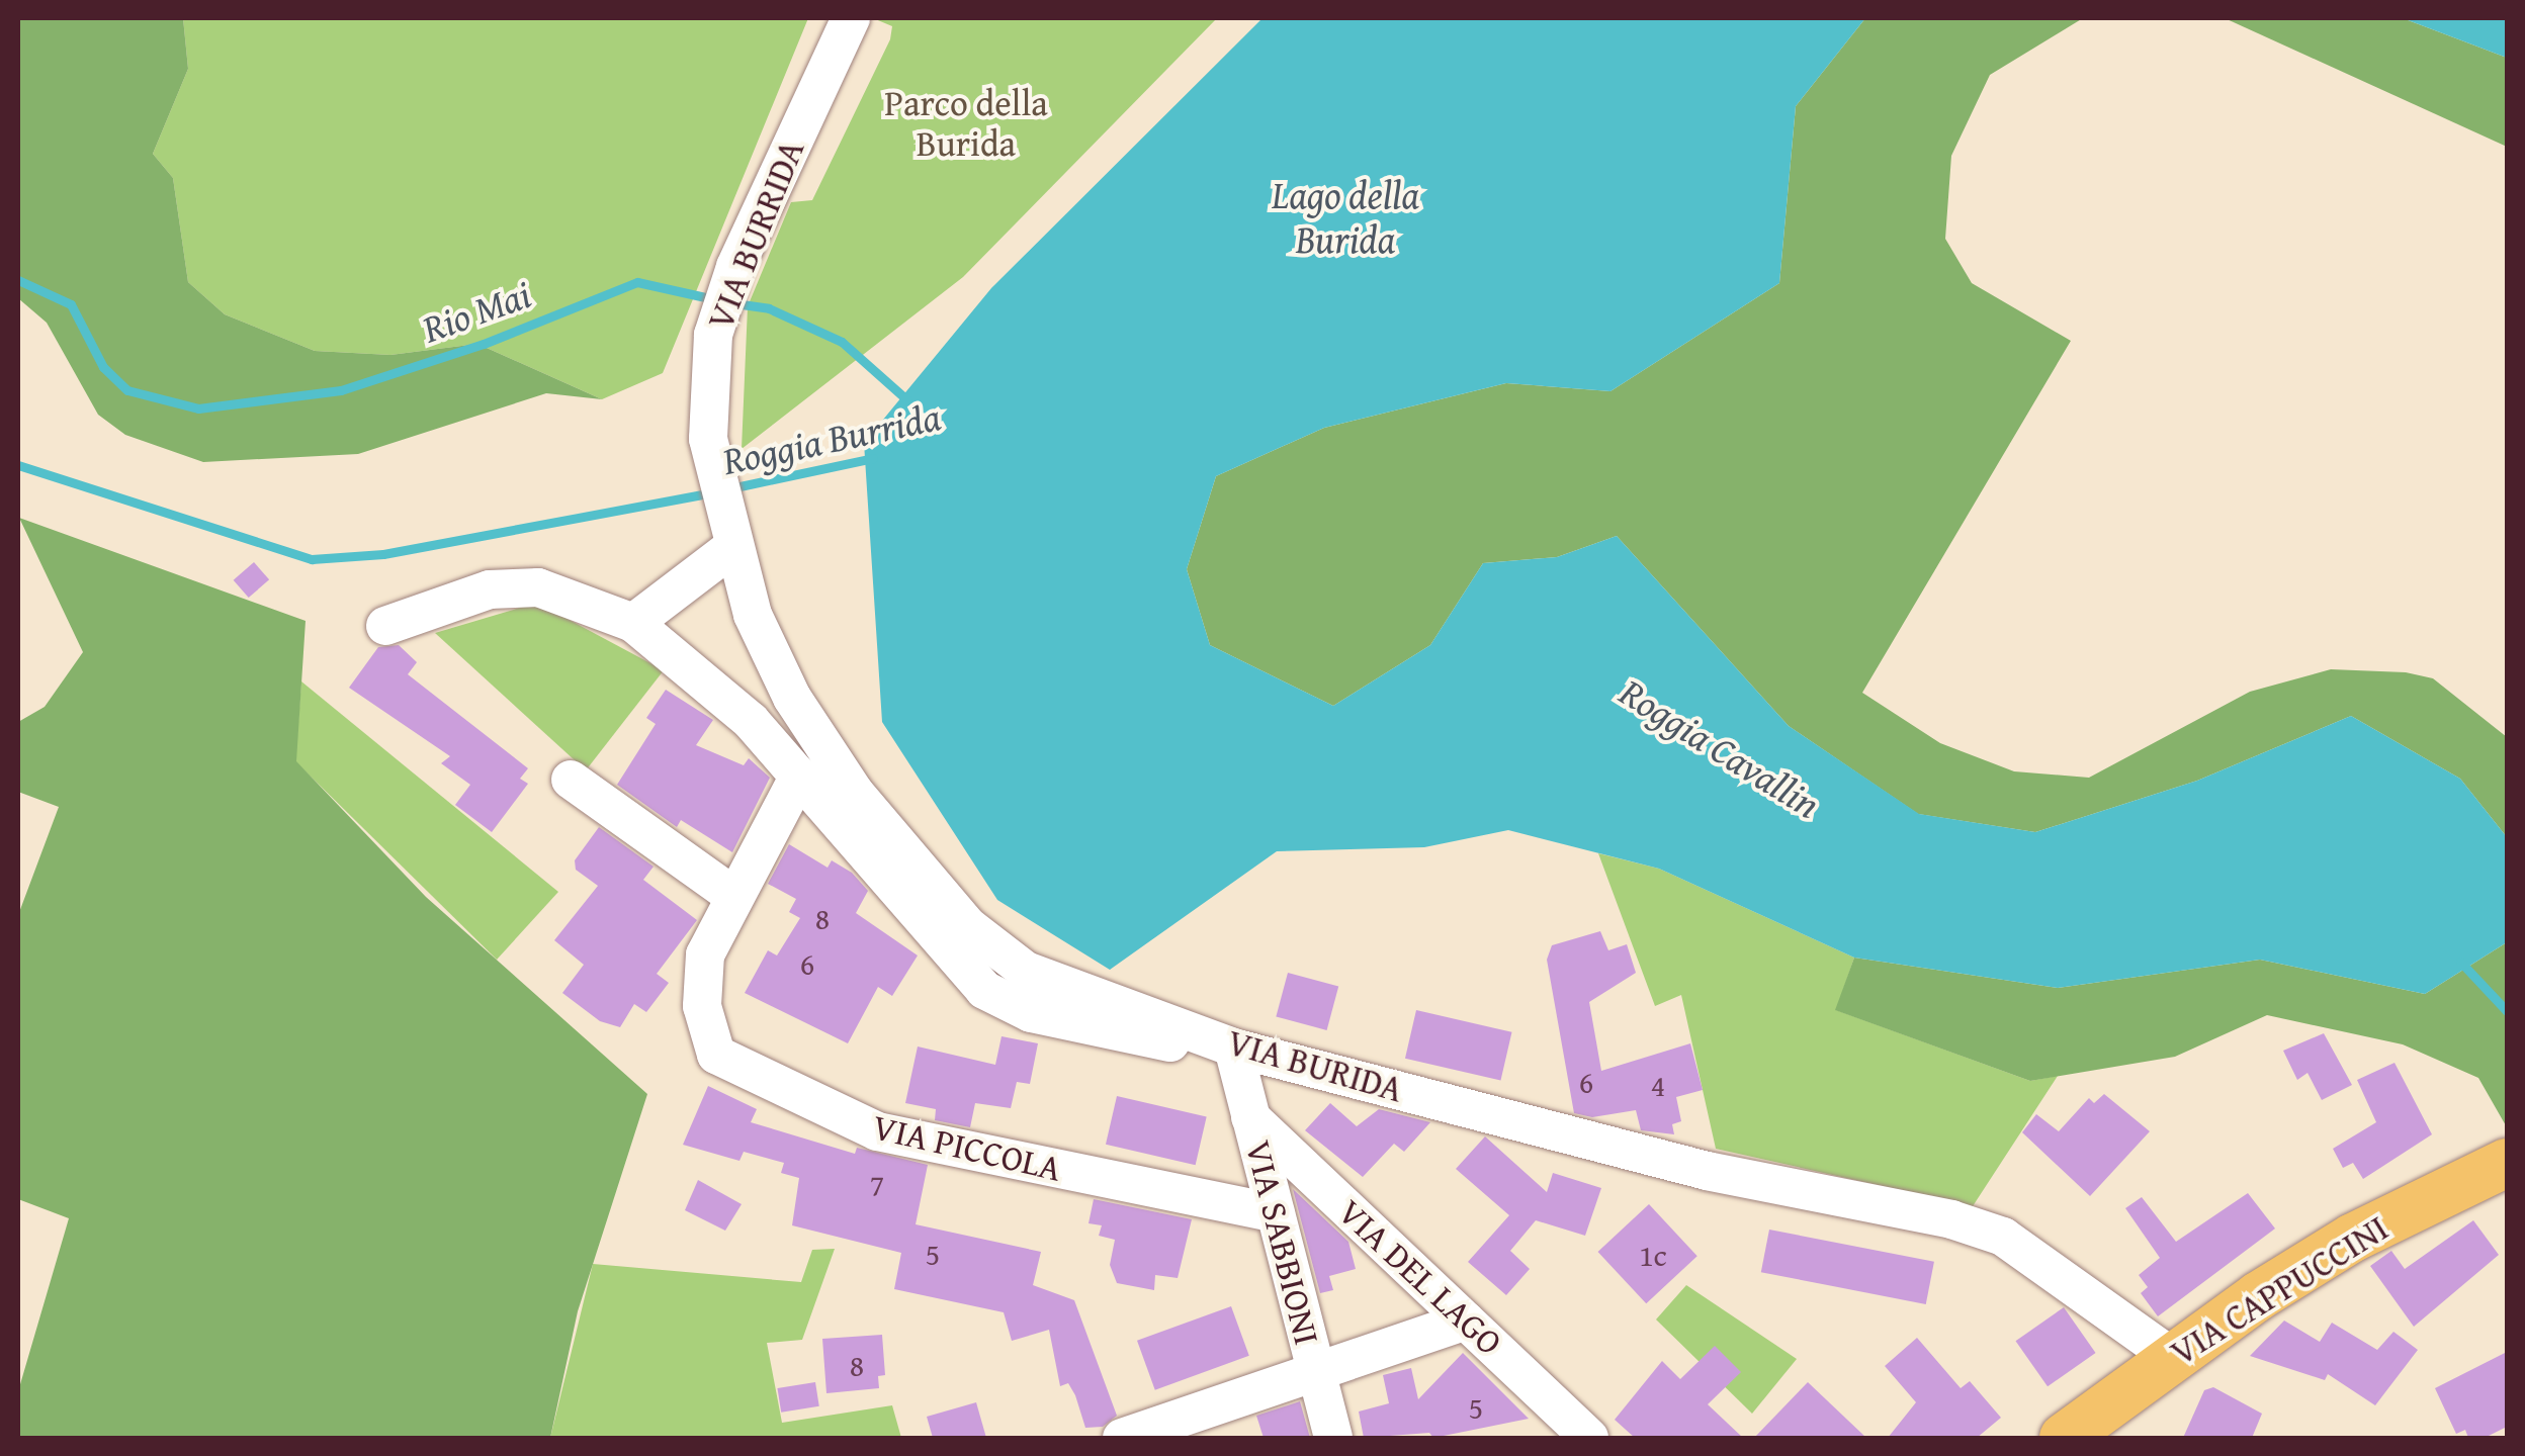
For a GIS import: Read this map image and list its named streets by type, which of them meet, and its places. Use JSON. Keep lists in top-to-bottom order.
{
  "streets": {
    "main road": ["VIA CAPPUCCINI"],
    "street": [
      "VIA BURRIDA",
      "VIA BURIDA",
      "VIA PICCOLA",
      "VIA SABBIONI",
      "VIA DEL LAGO"
    ]
  },
  "crossings": [
    ["VIA BURRIDA", "VIA BURIDA"],
    ["VIA BURIDA", "VIA SABBIONI"],
    ["VIA BURIDA", "VIA CAPPUCCINI"],
    ["VIA PICCOLA", "VIA SABBIONI"],
    ["VIA SABBIONI", "VIA DEL LAGO"]
  ],
  "water": [
    "Lago della Burida",
    "Rio Mai",
    "Roggia Burrida",
    "Roggia Cavallin"
  ],
  "parks": ["Parco della Burida"],
  "house_numbers": [
    "8",
    "6",
    "6",
    "4",
    "7",
    "5",
    "1c",
    "8",
    "5"
  ]
}
